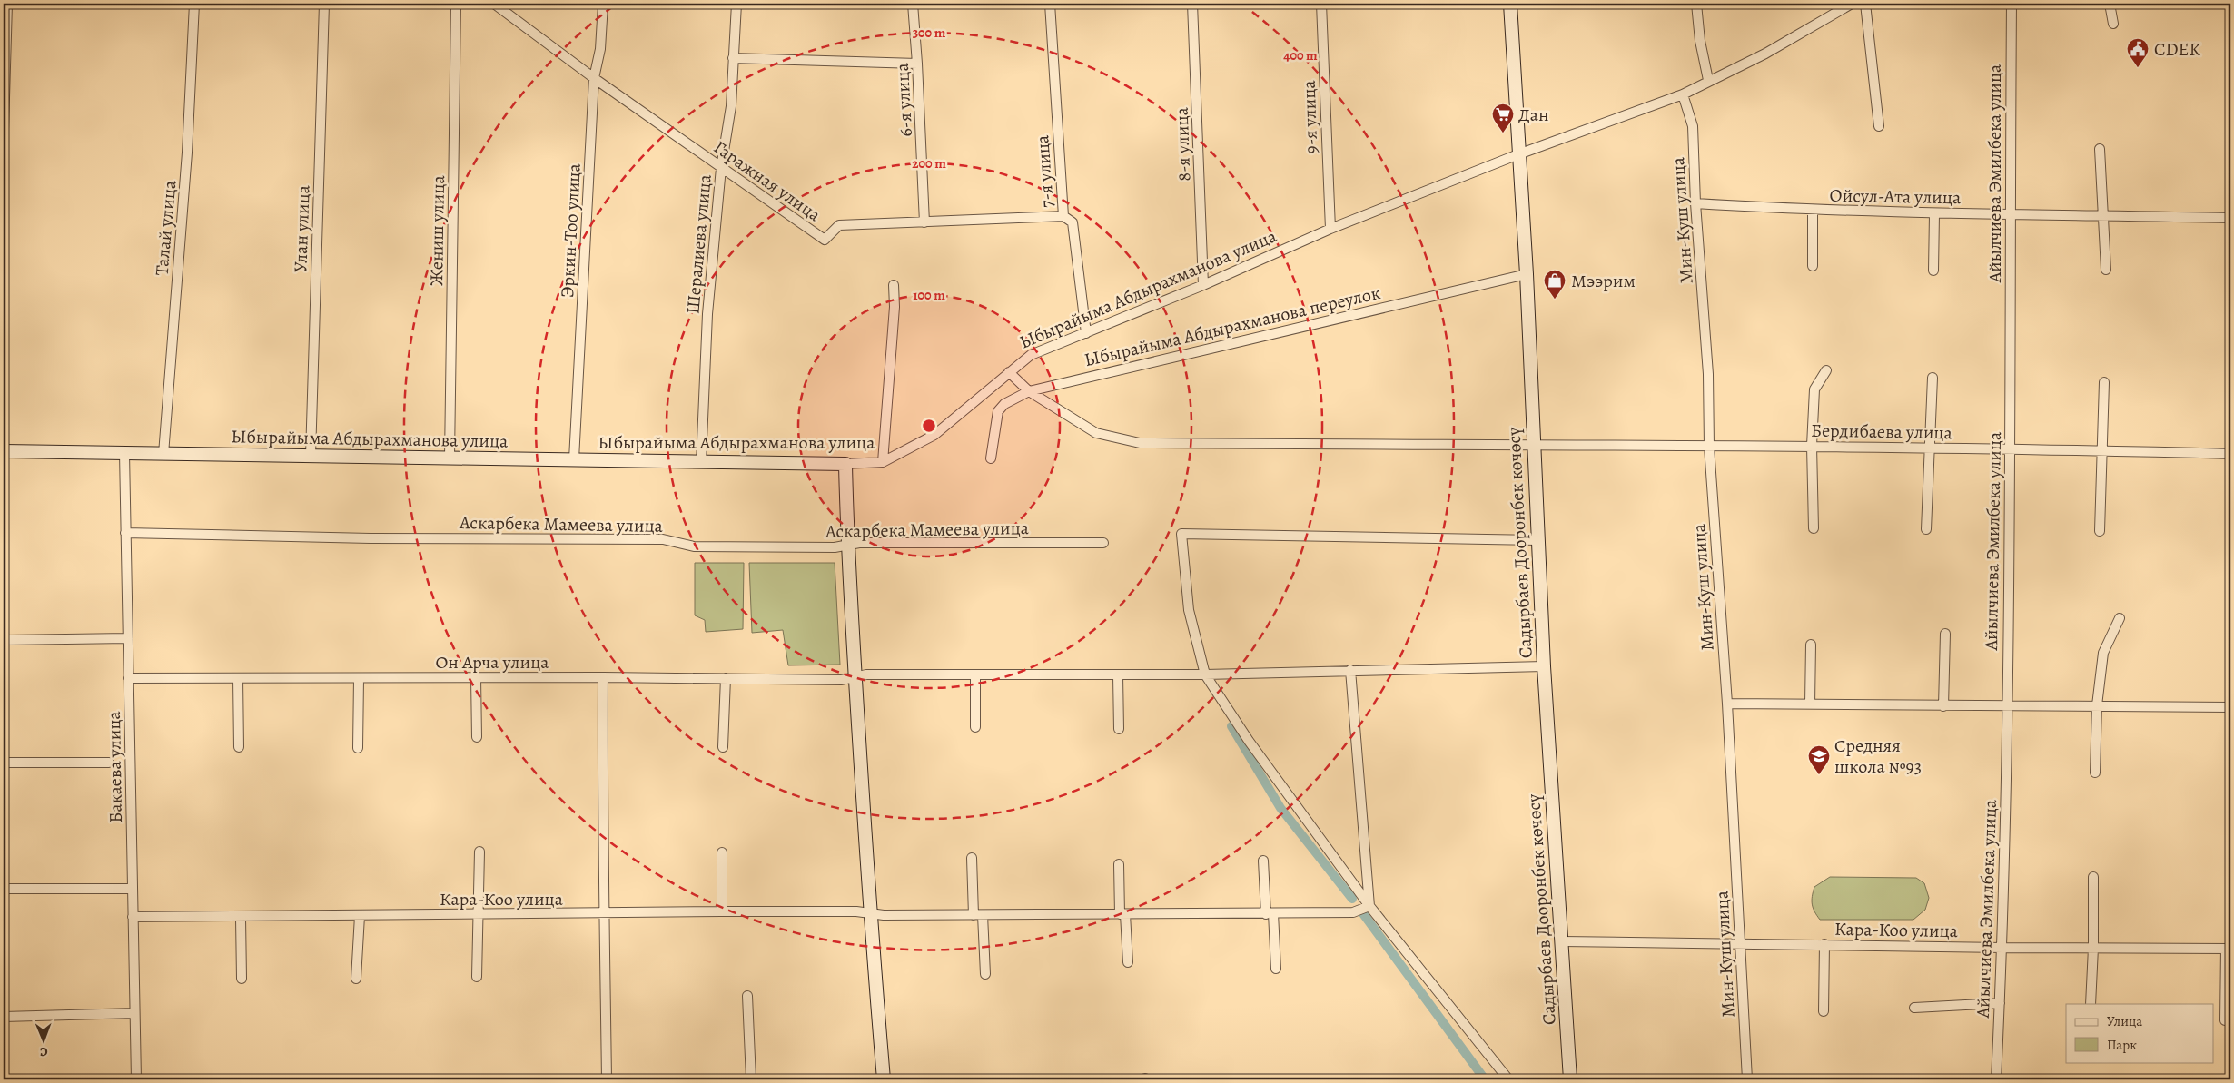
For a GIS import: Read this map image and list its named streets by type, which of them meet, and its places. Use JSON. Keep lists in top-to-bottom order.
{
  "streets": {
    "street": [
      "6-я улица",
      "9-я улица",
      "8-я улица",
      "7-я улица",
      "Айылчиева Эмилбека улица",
      "Гаражная улица",
      "Ойсул-Ата улица",
      "Мин-Куш улица",
      "Талай улица",
      "Улан улица",
      "Жениш улица",
      "Эркин-Тоо улица",
      "Шералиева улица",
      "Ыбырайыма Абдырахманова улица",
      "Ыбырайыма Абдырахманова переулок",
      "Бердибаева улица",
      "Аскарбека Мамеева улица",
      "Садырбаев Дооронбек көчөсү",
      "Он Арча улица",
      "Бакаева улица",
      "Кара-Коо улица"
    ]
  },
  "crossings": [
    ["6-я улица", "Гаражная улица"],
    ["9-я улица", "Ыбырайыма Абдырахманова улица"],
    ["8-я улица", "Ыбырайыма Абдырахманова улица"],
    ["7-я улица", "Гаражная улица"],
    ["7-я улица", "Ыбырайыма Абдырахманова улица"],
    ["Айылчиева Эмилбека улица", "Ойсул-Ата улица"],
    ["Айылчиева Эмилбека улица", "Бердибаева улица"],
    ["Айылчиева Эмилбека улица", "Кара-Коо улица"],
    ["Гаражная улица", "Эркин-Тоо улица"],
    ["Гаражная улица", "Шералиева улица"],
    ["Ойсул-Ата улица", "Мин-Куш улица"],
    ["Мин-Куш улица", "Ыбырайыма Абдырахманова улица"],
    ["Мин-Куш улица", "Бердибаева улица"],
    ["Мин-Куш улица", "Кара-Коо улица"],
    ["Талай улица", "Ыбырайыма Абдырахманова улица"],
    ["Улан улица", "Ыбырайыма Абдырахманова улица"],
    ["Жениш улица", "Ыбырайыма Абдырахманова улица"],
    ["Эркин-Тоо улица", "Ыбырайыма Абдырахманова улица"],
    ["Шералиева улица", "Ыбырайыма Абдырахманова улица"],
    ["Ыбырайыма Абдырахманова улица", "Бердибаева улица"],
    ["Ыбырайыма Абдырахманова улица", "Садырбаев Дооронбек көчөсү"],
    ["Ыбырайыма Абдырахманова улица", "Бакаева улица"],
    ["Ыбырайыма Абдырахманова переулок", "Бердибаева улица"],
    ["Ыбырайыма Абдырахманова переулок", "Садырбаев Дооронбек көчөсү"],
    ["Бердибаева улица", "Садырбаев Дооронбек көчөсү"],
    ["Аскарбека Мамеева улица", "Бакаева улица"],
    ["Садырбаев Дооронбек көчөсү", "Он Арча улица"],
    ["Садырбаев Дооронбек көчөсү", "Кара-Коо улица"],
    ["Он Арча улица", "Бакаева улица"],
    ["Бакаева улица", "Кара-Коо улица"]
  ],
  "places": {
    "public building": ["CDEK"],
    "supermarket": ["Дан"],
    "shop": ["Мээрим"],
    "school or university": ["Средняя школа №93"]
  },
  "legend": ["Улица", "Парк"],
  "north": "bottom",
  "rings": [
    "300 m",
    "400 m",
    "200 m",
    "100 m"
  ]
}
